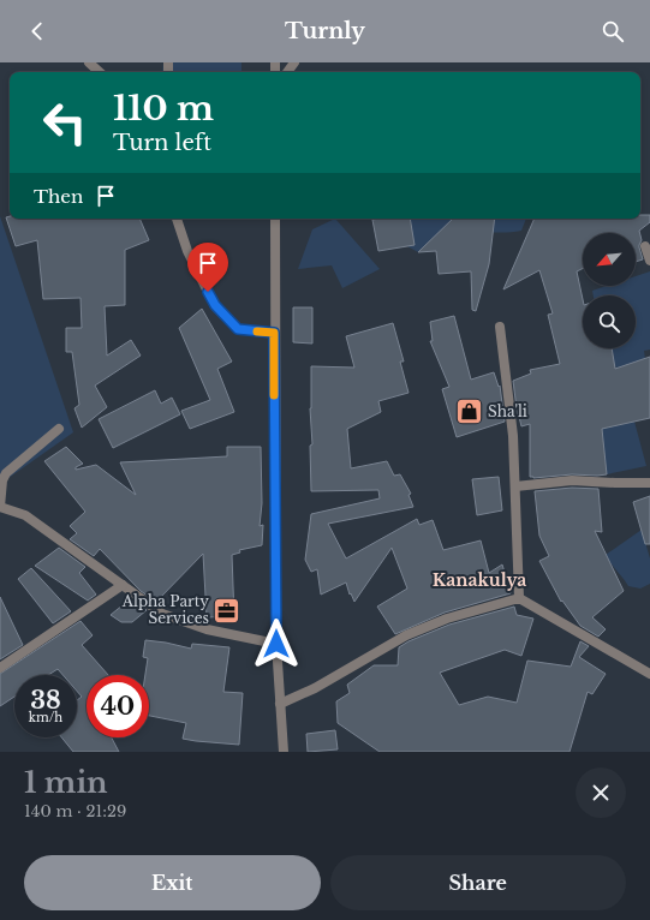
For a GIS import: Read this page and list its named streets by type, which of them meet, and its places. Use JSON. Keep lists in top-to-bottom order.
{
  "districts": ["Kanakulya"],
  "places": {
    "shop": ["Sha'li"],
    "office": ["Alpha Party Services"]
  },
  "north": "bottom left",
  "page": {
    "header": "Turnly",
    "turn": ["110 m", "Turn left"],
    "then": "Then",
    "speed": "38 km/h",
    "limit": "40",
    "heading": ["1 min", "140 m · 21:29"],
    "buttons": ["Exit", "Share"]
  }
}
